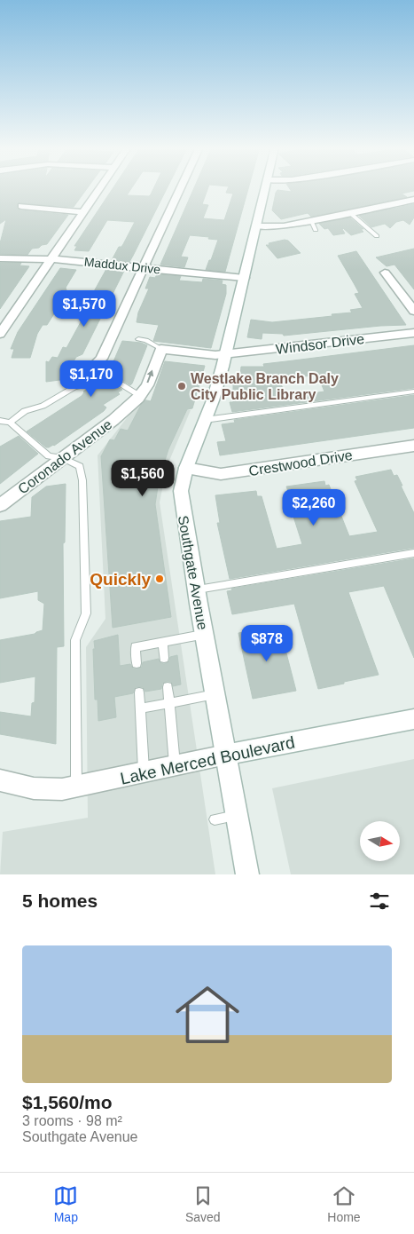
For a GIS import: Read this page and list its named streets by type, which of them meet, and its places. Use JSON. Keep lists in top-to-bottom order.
{
  "streets": {
    "street": [
      "Maddux Drive",
      "Windsor Drive",
      "Coronado Avenue",
      "Crestwood Drive",
      "Southgate Avenue",
      "Lake Merced Boulevard"
    ]
  },
  "crossings": [
    ["Maddux Drive", "Southgate Avenue"],
    ["Windsor Drive", "Southgate Avenue"],
    ["Crestwood Drive", "Southgate Avenue"],
    ["Southgate Avenue", "Lake Merced Boulevard"]
  ],
  "places": ["Westlake Branch Daly City Public Library", "Quickly"],
  "north": "right",
  "page": {
    "price": [
      "$1,570",
      "$1,170",
      "$1,560",
      "$2,260",
      "$878"
    ],
    "heading": "5 homes",
    "list": [
      {
        "name": "$1,560/mo",
        "note": "3 rooms · 98 m² · Southgate Avenue"
      }
    ],
    "tabs": ["Map", "Saved", "Home"]
  }
}
